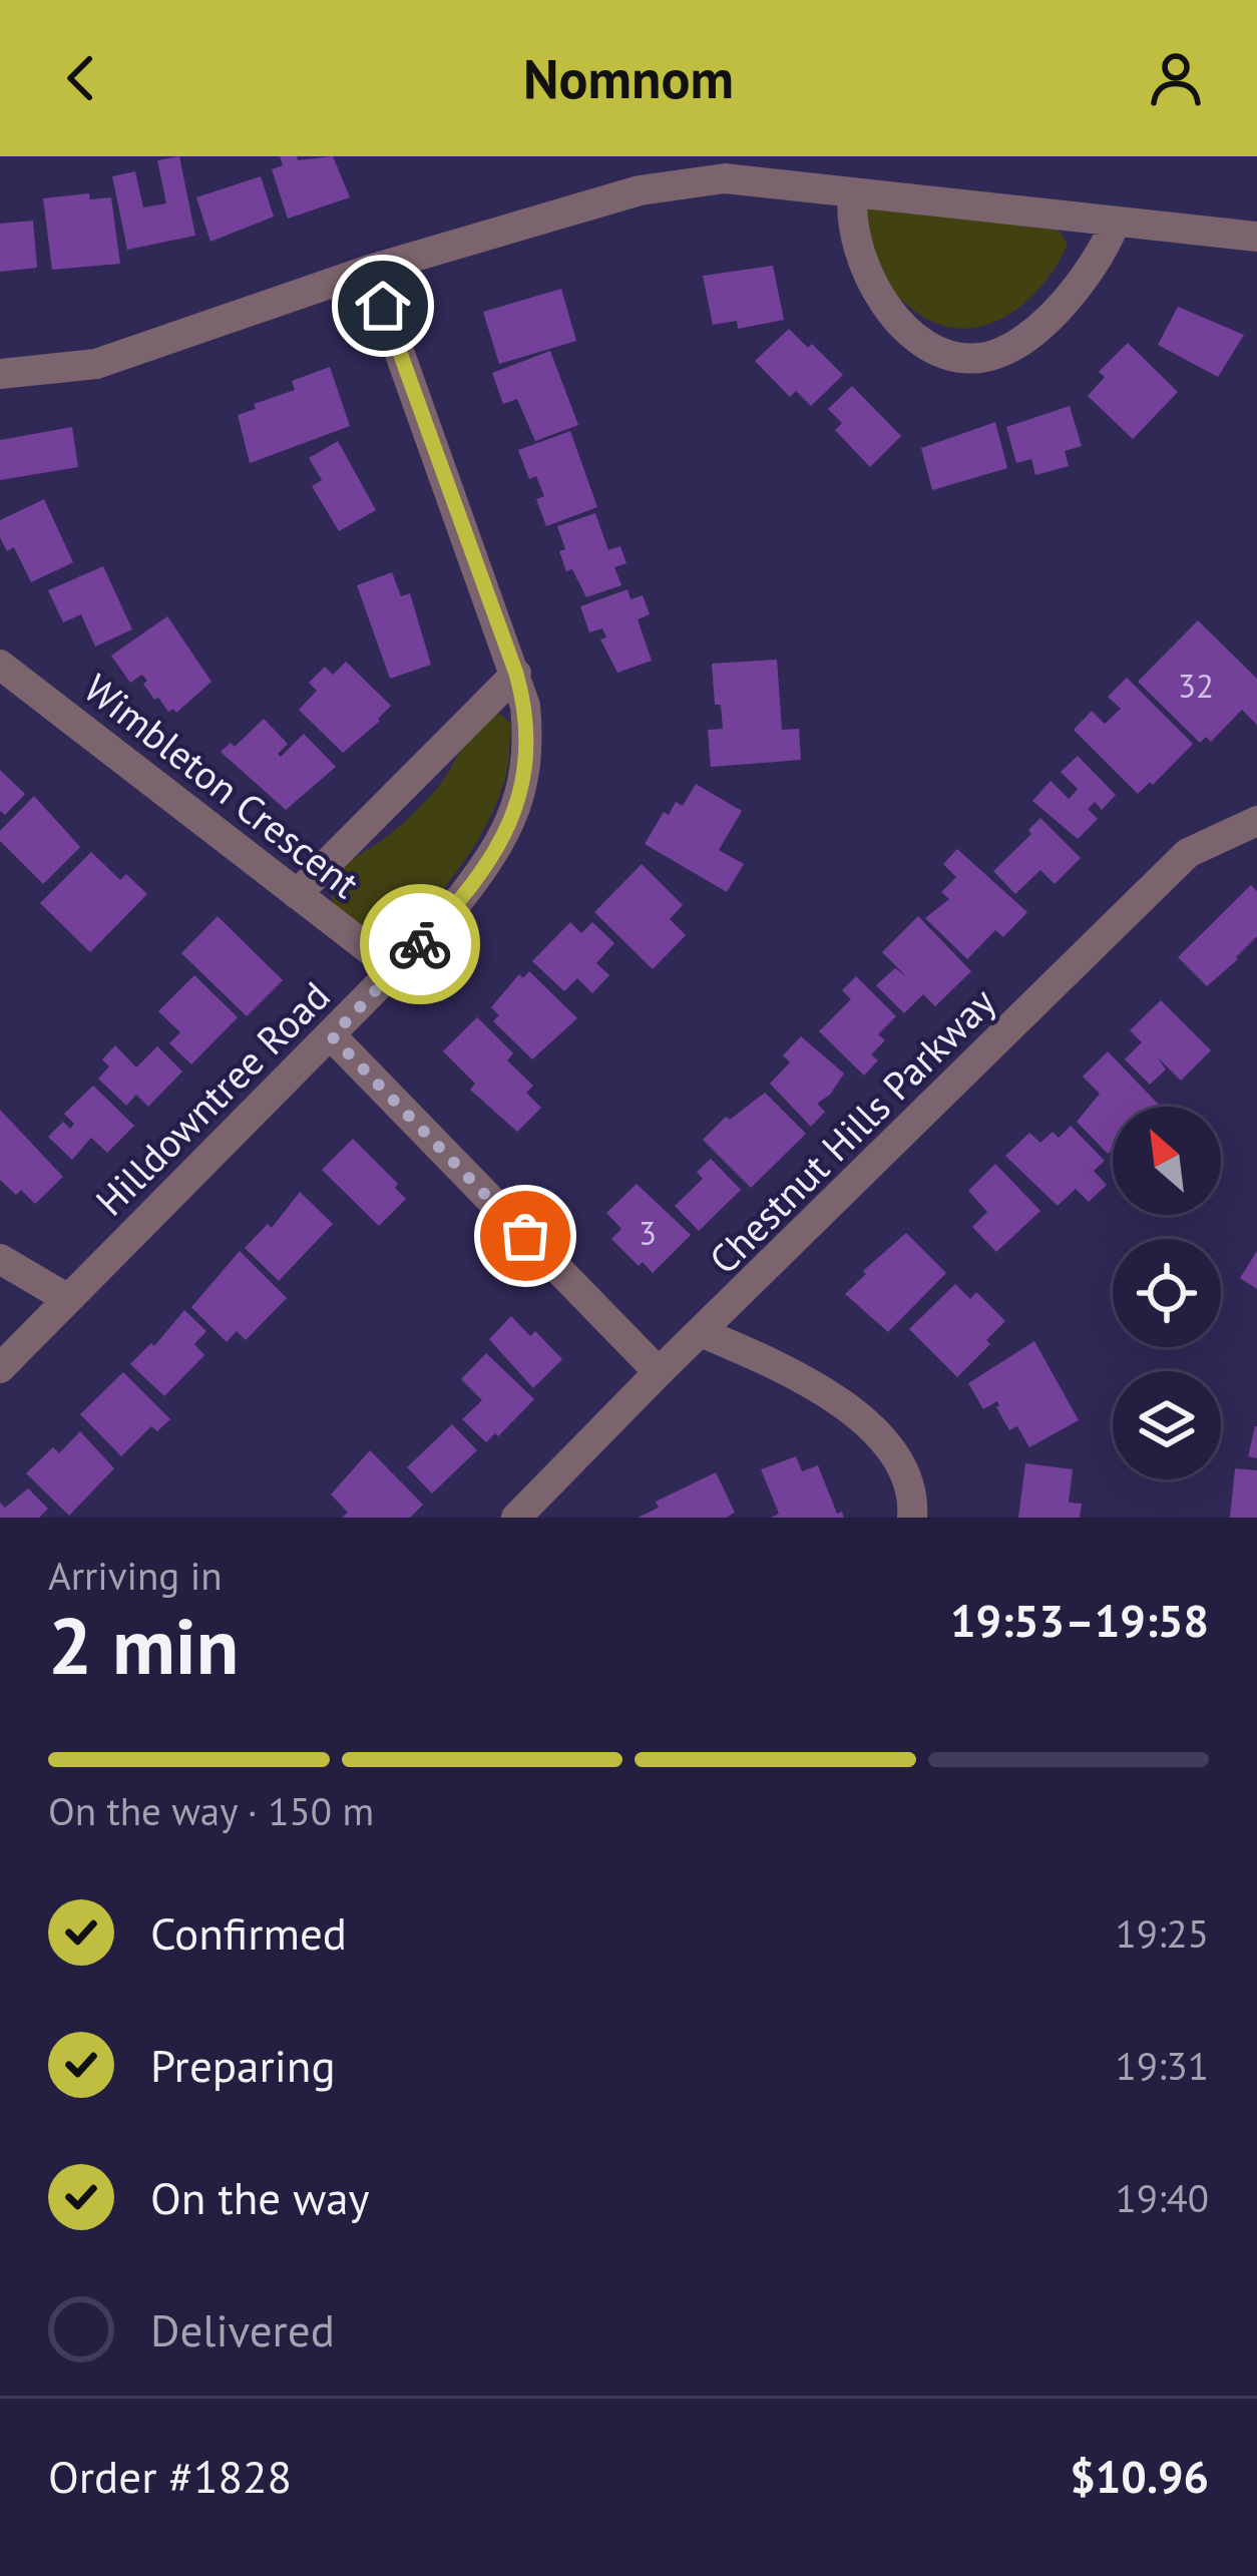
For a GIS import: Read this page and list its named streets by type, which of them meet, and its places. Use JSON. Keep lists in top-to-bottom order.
{
  "streets": {
    "street": ["Wimbleton Crescent", "Hilldowntree Road", "Chestnut Hills Parkway"]
  },
  "crossings": [
    ["Wimbleton Crescent", "Hilldowntree Road"]
  ],
  "house_numbers": ["32", "3"],
  "north": "top left",
  "page": {
    "header": "Nomnom",
    "heading": ["2 min", "Arriving in", "19:53–19:58"],
    "panel": ["Order #1828", "$10.96"],
    "bar": "On the way · 150 m",
    "list": [
      ["Confirmed", "19:25"],
      ["Preparing", "19:31"],
      ["On the way", "19:40"],
      "Delivered"
    ]
  }
}
